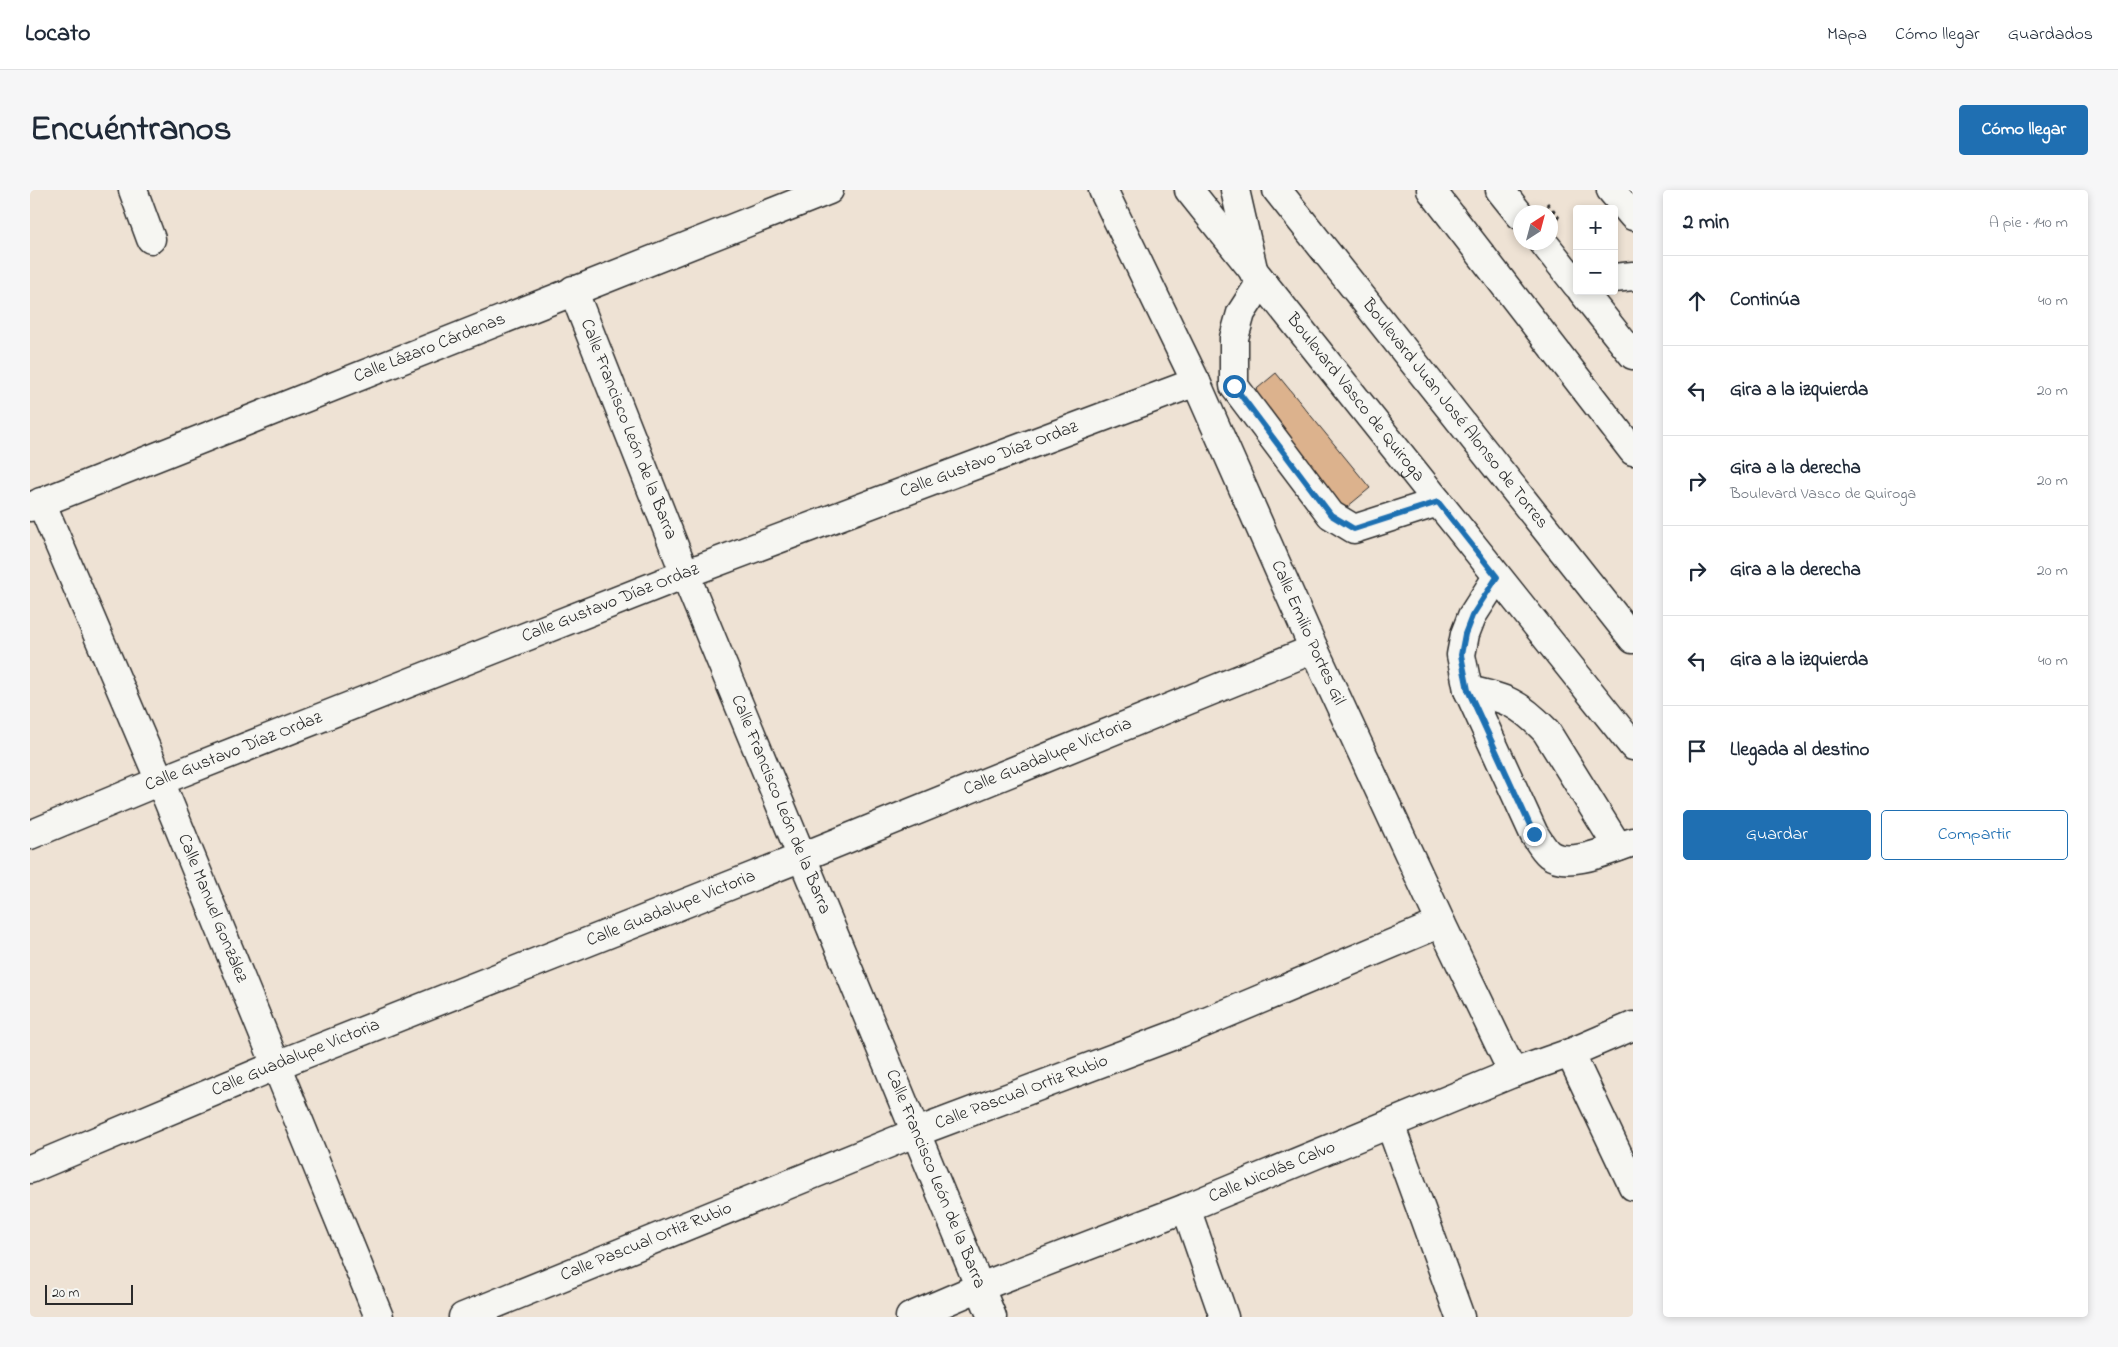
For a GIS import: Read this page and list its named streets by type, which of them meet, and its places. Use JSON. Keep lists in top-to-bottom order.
{
  "streets": {
    "street": [
      "Calle Lázaro Cárdenas",
      "Boulevard Vasco de Quiroga",
      "Boulevard Juan José Alonso de Torres",
      "Calle Francisco León de la Barra",
      "Calle Gustavo Díaz Ordaz",
      "Calle Emilio Portes Gil",
      "Calle Guadalupe Victoria",
      "Calle Manuel González",
      "Calle Pascual Ortiz Rubio",
      "Calle Nicolás Calvo"
    ]
  },
  "crossings": [
    ["Calle Lázaro Cárdenas", "Calle Francisco León de la Barra"],
    ["Calle Lázaro Cárdenas", "Calle Manuel González"],
    ["Calle Francisco León de la Barra", "Calle Gustavo Díaz Ordaz"],
    ["Calle Francisco León de la Barra", "Calle Guadalupe Victoria"],
    ["Calle Francisco León de la Barra", "Calle Pascual Ortiz Rubio"],
    ["Calle Francisco León de la Barra", "Calle Nicolás Calvo"],
    ["Calle Gustavo Díaz Ordaz", "Calle Emilio Portes Gil"],
    ["Calle Gustavo Díaz Ordaz", "Calle Manuel González"],
    ["Calle Emilio Portes Gil", "Calle Guadalupe Victoria"],
    ["Calle Emilio Portes Gil", "Calle Pascual Ortiz Rubio"],
    ["Calle Emilio Portes Gil", "Calle Nicolás Calvo"],
    ["Calle Guadalupe Victoria", "Calle Manuel González"]
  ],
  "scale_bar": "20 m",
  "north": "top right",
  "page": {
    "header": "Locato",
    "nav": ["Mapa", "Cómo llegar", "Guardados"],
    "title": "Encuéntranos",
    "buttons": [
      "Cómo llegar",
      ["Guardar", "Compartir"]
    ],
    "heading": ["2 min", "A pie · 140 m"],
    "map_buttons": ["+", "−"],
    "list": [
      ["Continúa", "40 m"],
      ["Gira a la izquierda", "20 m"],
      ["Gira a la derecha", "Boulevard Vasco de Quiroga", "20 m"],
      ["Gira a la derecha", "20 m"],
      ["Gira a la izquierda", "40 m"],
      "Llegada al destino"
    ],
    "scale": "20 m"
  }
}
